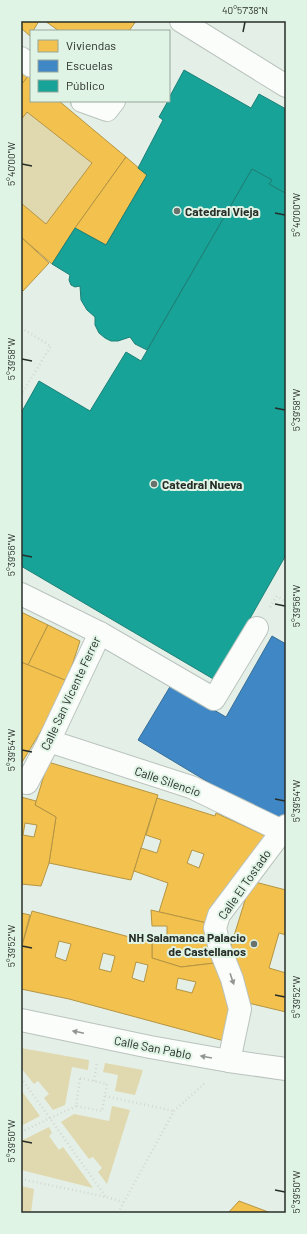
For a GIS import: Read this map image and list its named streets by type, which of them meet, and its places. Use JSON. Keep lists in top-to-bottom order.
{
  "streets": {
    "street": [
      "Calle San Vicente Ferrer",
      "Calle Silencio",
      "Calle El Tostado",
      "Calle San Pablo"
    ]
  },
  "crossings": [
    ["Calle San Vicente Ferrer", "Calle Silencio"],
    ["Calle Silencio", "Calle El Tostado"],
    ["Calle El Tostado", "Calle San Pablo"]
  ],
  "one_way": ["Calle El Tostado", "Calle San Pablo"],
  "places": ["Catedral Vieja", "Catedral Nueva", "NH Salamanca Palacio de Castellanos"],
  "legend": ["Viviendas", "Escuelas", "Público"],
  "coordinates": [
    "40°57'38\"N",
    "5°40'00\"W",
    "5°39'58\"W",
    "5°39'56\"W",
    "5°39'54\"W",
    "5°39'52\"W",
    "5°39'50\"W"
  ]
}
